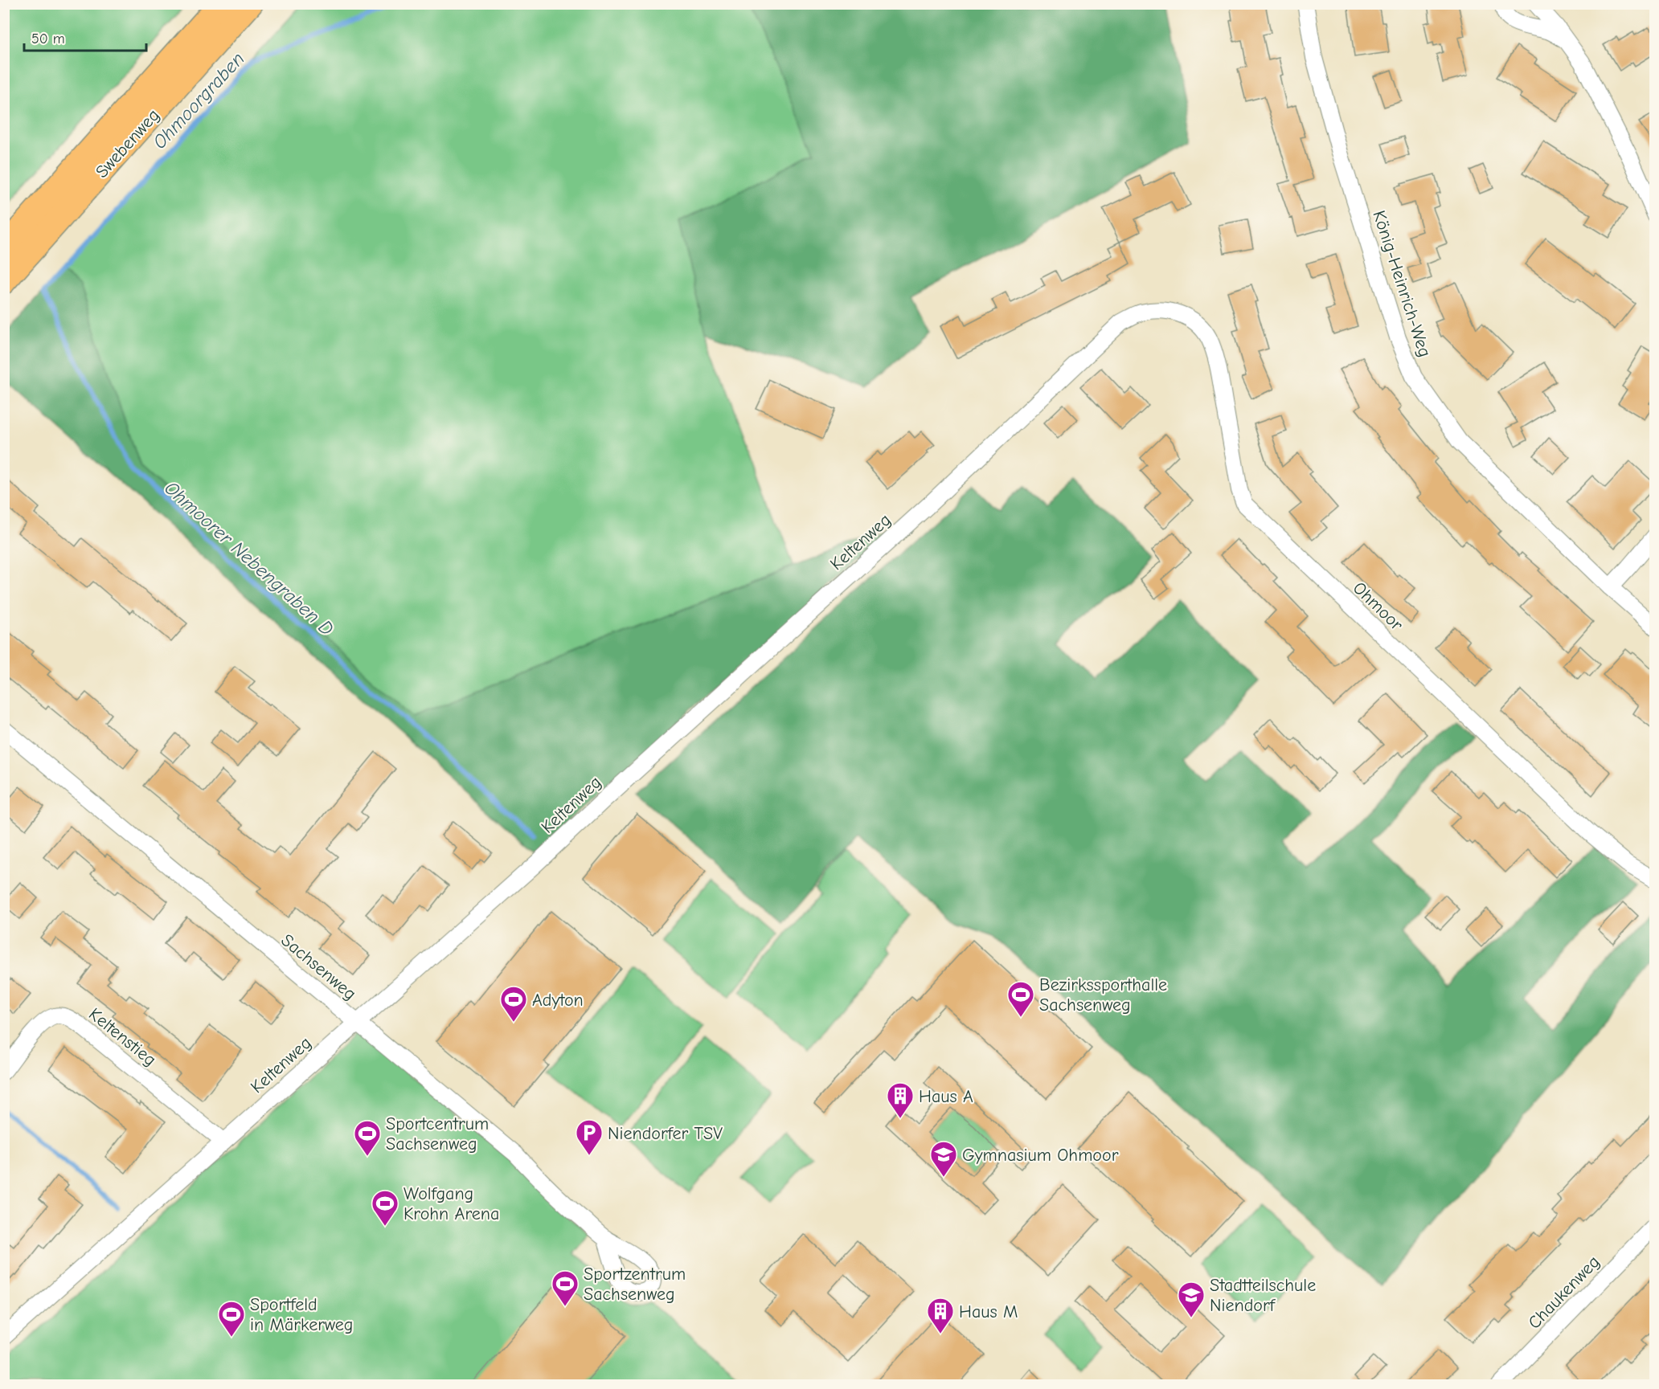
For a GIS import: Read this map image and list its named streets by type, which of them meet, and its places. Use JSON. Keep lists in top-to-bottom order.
{
  "streets": {
    "main road": ["Swebenweg"],
    "street": [
      "König-Heinrich-Weg",
      "Keltenweg",
      "Ohmoor",
      "Sachsenweg",
      "Keltenstieg",
      "Chaukenweg"
    ]
  },
  "crossings": [
    ["Keltenweg", "Ohmoor"],
    ["Keltenweg", "Sachsenweg"],
    ["Keltenweg", "Keltenstieg"]
  ],
  "water": ["Ohmoorgraben", "Ohmoorer Nebengraben D"],
  "places": {
    "sports": [
      "Bezirkssporthalle Sachsenweg",
      "Adyton",
      "Sportcentrum Sachsenweg",
      "Wolfgang Krohn Arena",
      "Sportzentrum Sachsenweg",
      "Sportfeld in Märkerweg"
    ],
    "building": ["Haus A", "Haus M"],
    "parking": ["Niendorfer TSV"],
    "school or university": ["Gymnasium Ohmoor", "Stadtteilschule Niendorf"]
  },
  "scale_bar": "50 m"
}
